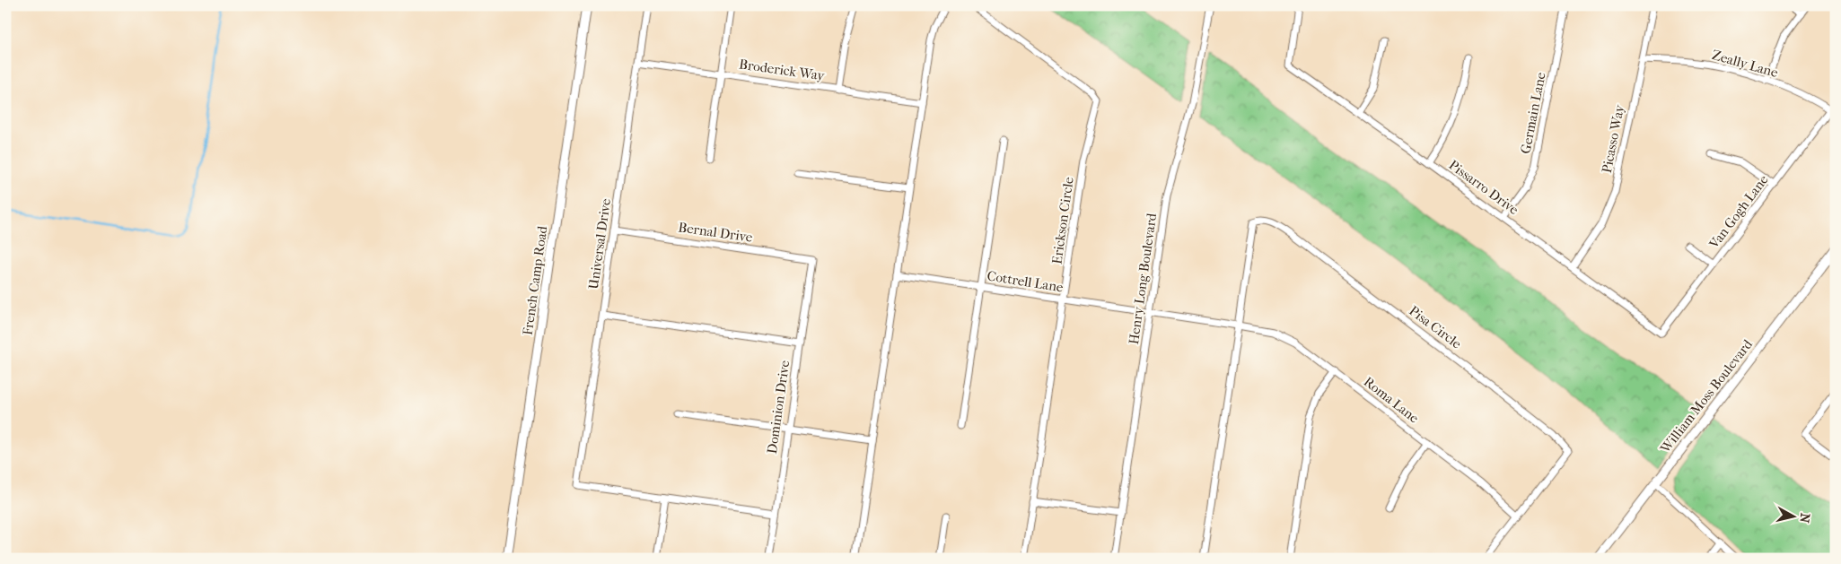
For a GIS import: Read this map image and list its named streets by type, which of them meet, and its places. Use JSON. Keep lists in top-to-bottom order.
{
  "streets": {
    "street": [
      "Zeally Lane",
      "Broderick Way",
      "Germain Lane",
      "Picasso Way",
      "Pissarro Drive",
      "Van Gogh Lane",
      "Erickson Circle",
      "Bernal Drive",
      "Universal Drive",
      "Henry Long Boulevard",
      "French Camp Road",
      "Cottrell Lane",
      "Pisa Circle",
      "William Moss Boulevard",
      "Roma Lane",
      "Dominion Drive"
    ]
  },
  "crossings": [
    ["Zeally Lane", "Picasso Way"],
    ["Zeally Lane", "Van Gogh Lane"],
    ["Broderick Way", "Universal Drive"],
    ["Germain Lane", "Pissarro Drive"],
    ["Picasso Way", "Pissarro Drive"],
    ["Pissarro Drive", "Van Gogh Lane"],
    ["Erickson Circle", "Cottrell Lane"],
    ["Bernal Drive", "Universal Drive"],
    ["Bernal Drive", "Dominion Drive"],
    ["Henry Long Boulevard", "Cottrell Lane"],
    ["Pisa Circle", "Roma Lane"]
  ],
  "north": "right"
}
